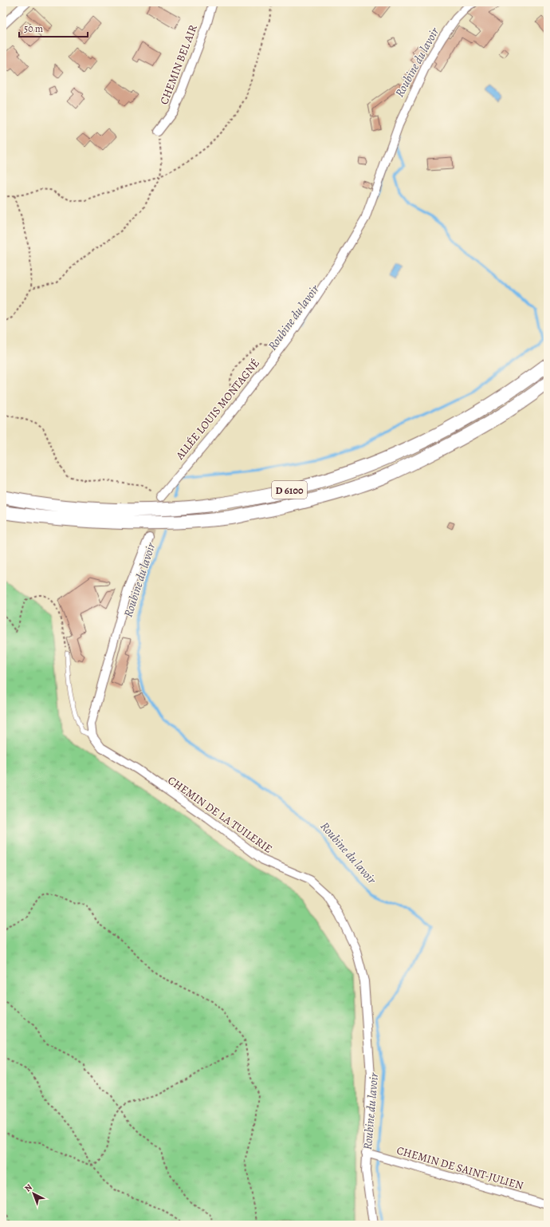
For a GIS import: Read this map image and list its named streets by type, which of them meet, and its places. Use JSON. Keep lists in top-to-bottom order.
{
  "streets": {
    "main road": ["D 6100"],
    "street": [
      "CHEMIN BEL AIR",
      "ALLÉE LOUIS MONTAGNÉ",
      "CHEMIN DE LA TUILERIE",
      "CHEMIN DE SAINT-JULIEN"
    ]
  },
  "crossings": [
    ["CHEMIN DE LA TUILERIE", "CHEMIN DE SAINT-JULIEN"]
  ],
  "water": ["Roubine du lavoir"],
  "scale_bar": "50 m",
  "north": "top left"
}
